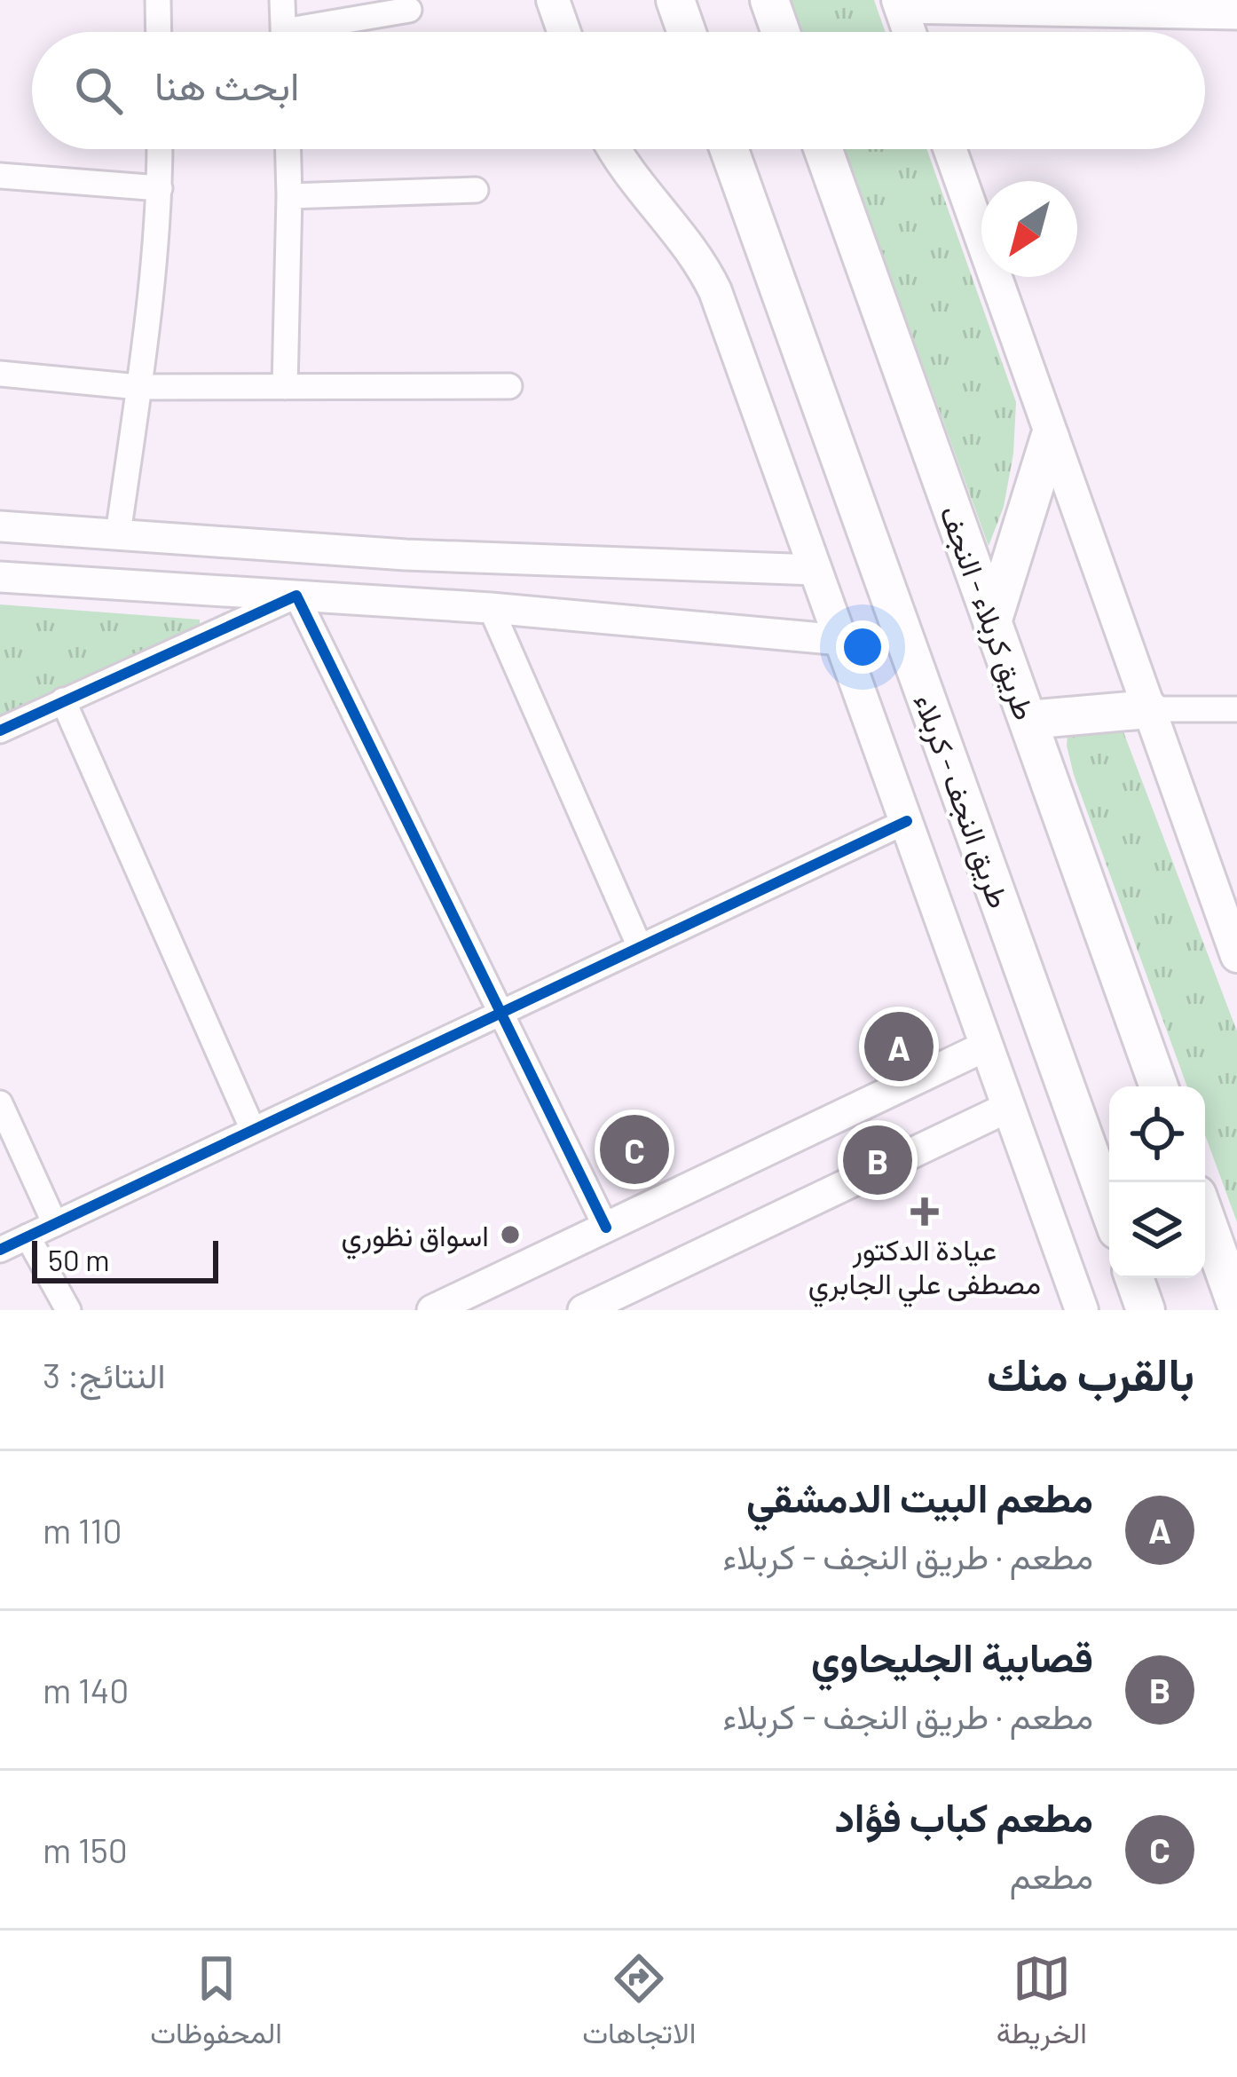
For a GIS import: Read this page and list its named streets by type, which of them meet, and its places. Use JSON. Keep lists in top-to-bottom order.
{
  "streets": {
    "highway": ["طريق كربلاء - النجف", "طريق النجف - كربلاء"]
  },
  "places": {
    "health": ["عيادة الدكتور مصطفى علي الجابري"],
    "other": ["اسواق نظوري"]
  },
  "scale_bar": "50 m",
  "north": "bottom left",
  "page": {
    "search": "ابحث هنا",
    "pins": ["A", "C", "B"],
    "scale": "50 m",
    "heading": ["بالقرب منك", "النتائج: 3"],
    "list": [
      {
        "mark": "A",
        "name": "مطعم البيت الدمشقي",
        "note": "مطعم · طريق النجف - كربلاء",
        "value": "110 m"
      },
      {
        "mark": "B",
        "name": "قصابية الجليحاوي",
        "note": "مطعم · طريق النجف - كربلاء",
        "value": "140 m"
      },
      {
        "mark": "C",
        "name": "مطعم كباب فؤاد",
        "note": "مطعم",
        "value": "150 m"
      }
    ],
    "nav": ["الخريطة", "الاتجاهات", "المحفوظات"]
  }
}
